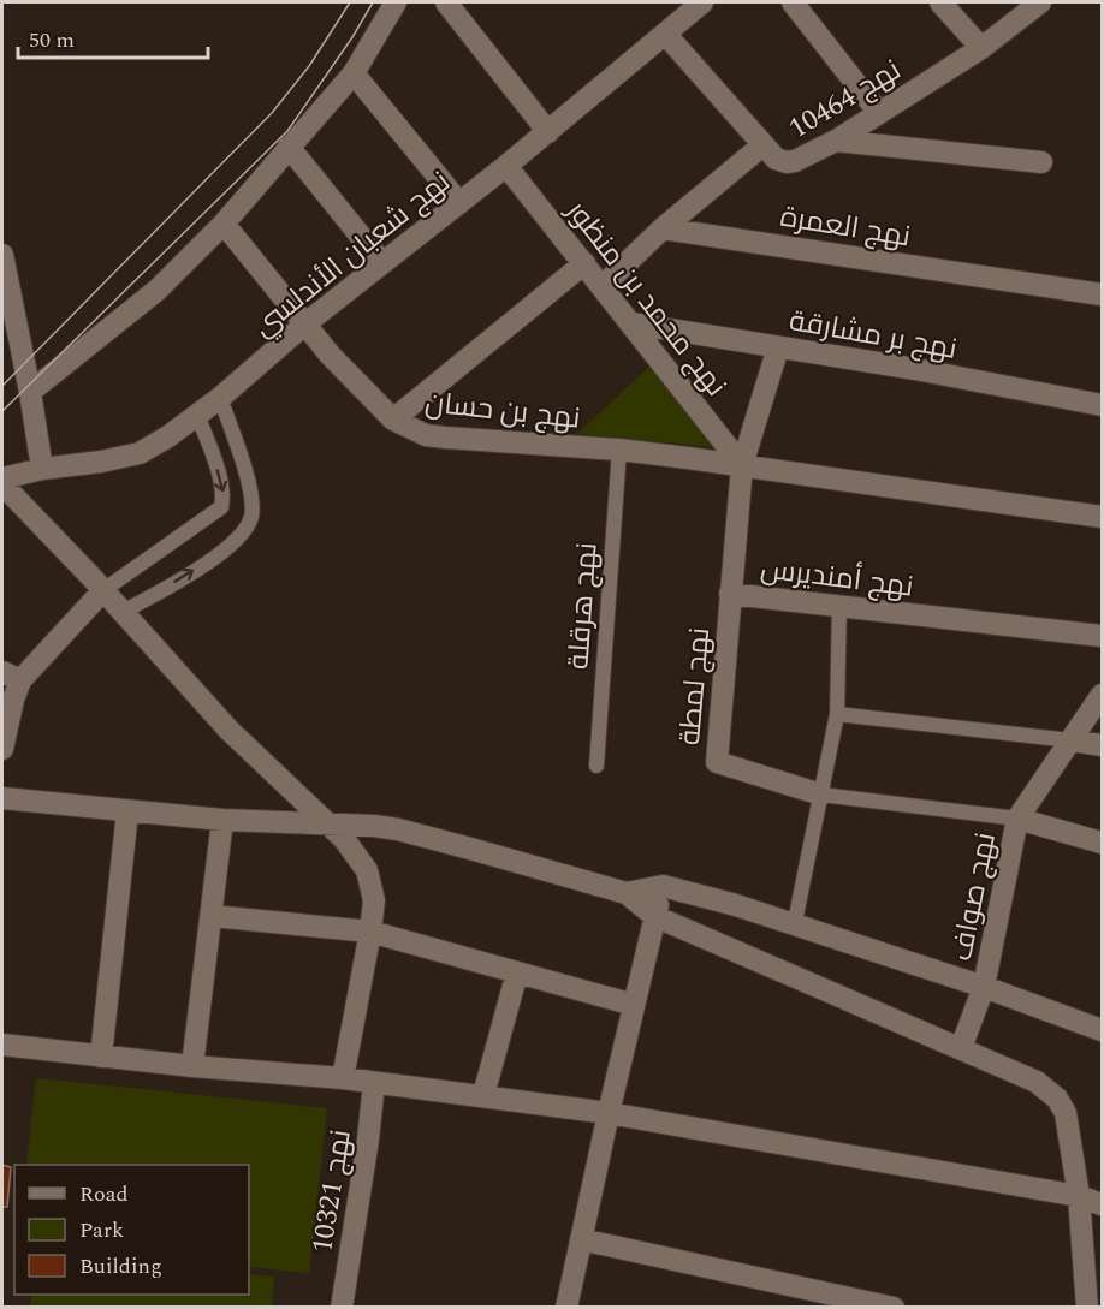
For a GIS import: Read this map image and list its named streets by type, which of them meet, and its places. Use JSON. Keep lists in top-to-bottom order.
{
  "streets": {
    "street": [
      "نهج 10464",
      "نهج العمرة",
      "نهج شعبان الأندلسي",
      "نهج محمد بن منظور",
      "نهج بر مشارقة",
      "نهج بن حسان",
      "نهج أمنديرس",
      "نهج لمطة",
      "نهج صواف",
      "نهج 10321"
    ],
    "lane": ["نهج هرقلة"]
  },
  "crossings": [
    ["نهج 10464", "نهج شعبان الأندلسي"],
    ["نهج شعبان الأندلسي", "نهج محمد بن منظور"],
    ["نهج شعبان الأندلسي", "نهج بن حسان"],
    ["نهج محمد بن منظور", "نهج بر مشارقة"],
    ["نهج محمد بن منظور", "نهج بن حسان"],
    ["نهج محمد بن منظور", "نهج أمنديرس"],
    ["نهج بر مشارقة", "نهج أمنديرس"],
    ["نهج بن حسان", "نهج أمنديرس"],
    ["نهج بن حسان", "نهج هرقلة"],
    ["نهج أمنديرس", "نهج لمطة"]
  ],
  "legend": ["Road", "Park", "Building"],
  "scale_bar": "50 m"
}
